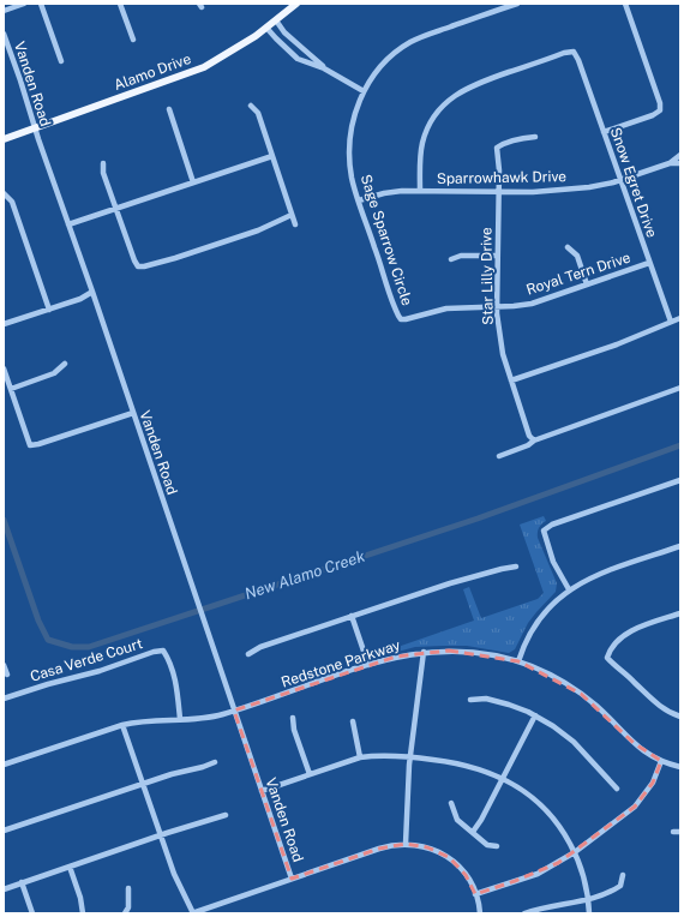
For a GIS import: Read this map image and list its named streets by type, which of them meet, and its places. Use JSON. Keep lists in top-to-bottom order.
{
  "streets": {
    "main road": ["Alamo Drive"],
    "street": [
      "Vanden Road",
      "Sparrowhawk Drive",
      "Snow Egret Drive",
      "Sage Sparrow Circle",
      "Royal Tern Drive",
      "Star Lilly Drive",
      "Casa Verde Court",
      "Redstone Parkway"
    ]
  },
  "crossings": [
    ["Alamo Drive", "Vanden Road"],
    ["Vanden Road", "Redstone Parkway"],
    ["Sparrowhawk Drive", "Snow Egret Drive"],
    ["Sparrowhawk Drive", "Sage Sparrow Circle"],
    ["Sparrowhawk Drive", "Star Lilly Drive"],
    ["Snow Egret Drive", "Royal Tern Drive"],
    ["Sage Sparrow Circle", "Royal Tern Drive"],
    ["Royal Tern Drive", "Star Lilly Drive"],
    ["Casa Verde Court", "Redstone Parkway"]
  ],
  "water": ["New Alamo Creek"]
}
